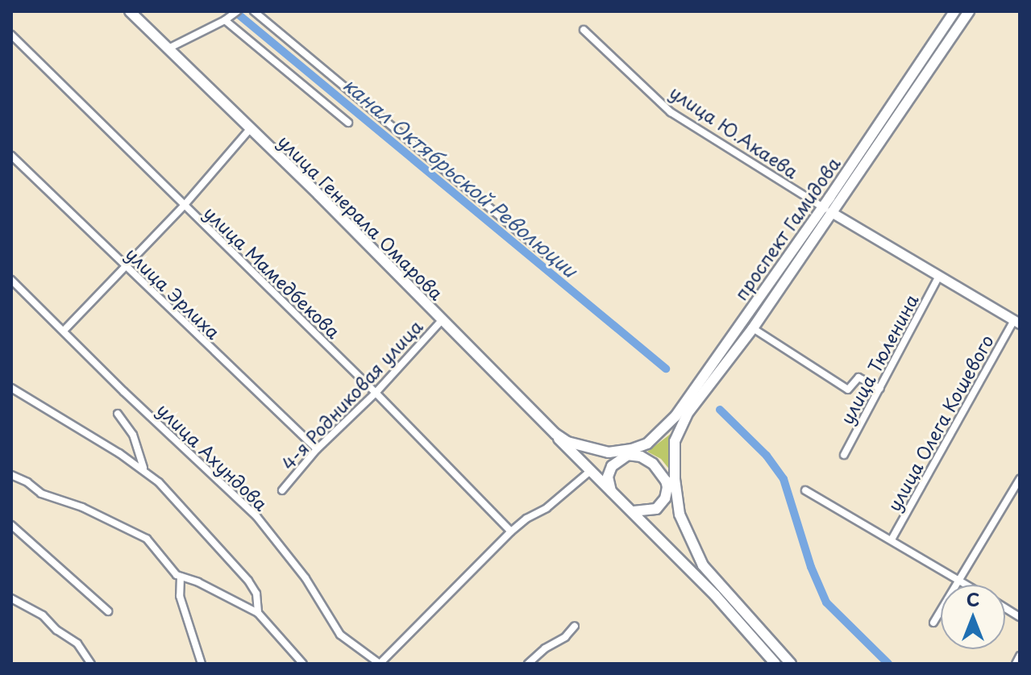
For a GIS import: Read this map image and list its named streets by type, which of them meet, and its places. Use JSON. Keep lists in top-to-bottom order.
{
  "streets": {
    "main road": ["улица Ю.Акаева", "улица Генерала Омарова", "проспект Гамидова"],
    "street": [
      "улица Мамедбекова",
      "улица Эрлиха",
      "улица Тюленина",
      "4-я Родниковая улица",
      "улица Олега Кошевого",
      "улица Ахундова"
    ]
  },
  "crossings": [
    ["улица Ю.Акаева", "проспект Гамидова"],
    ["улица Ю.Акаева", "улица Тюленина"],
    ["улица Ю.Акаева", "улица Олега Кошевого"],
    ["улица Генерала Омарова", "проспект Гамидова"],
    ["улица Генерала Омарова", "4-я Родниковая улица"],
    ["улица Мамедбекова", "4-я Родниковая улица"],
    ["улица Эрлиха", "4-я Родниковая улица"]
  ],
  "water": ["канал Октябрьской Революции"],
  "north": "top"
}
